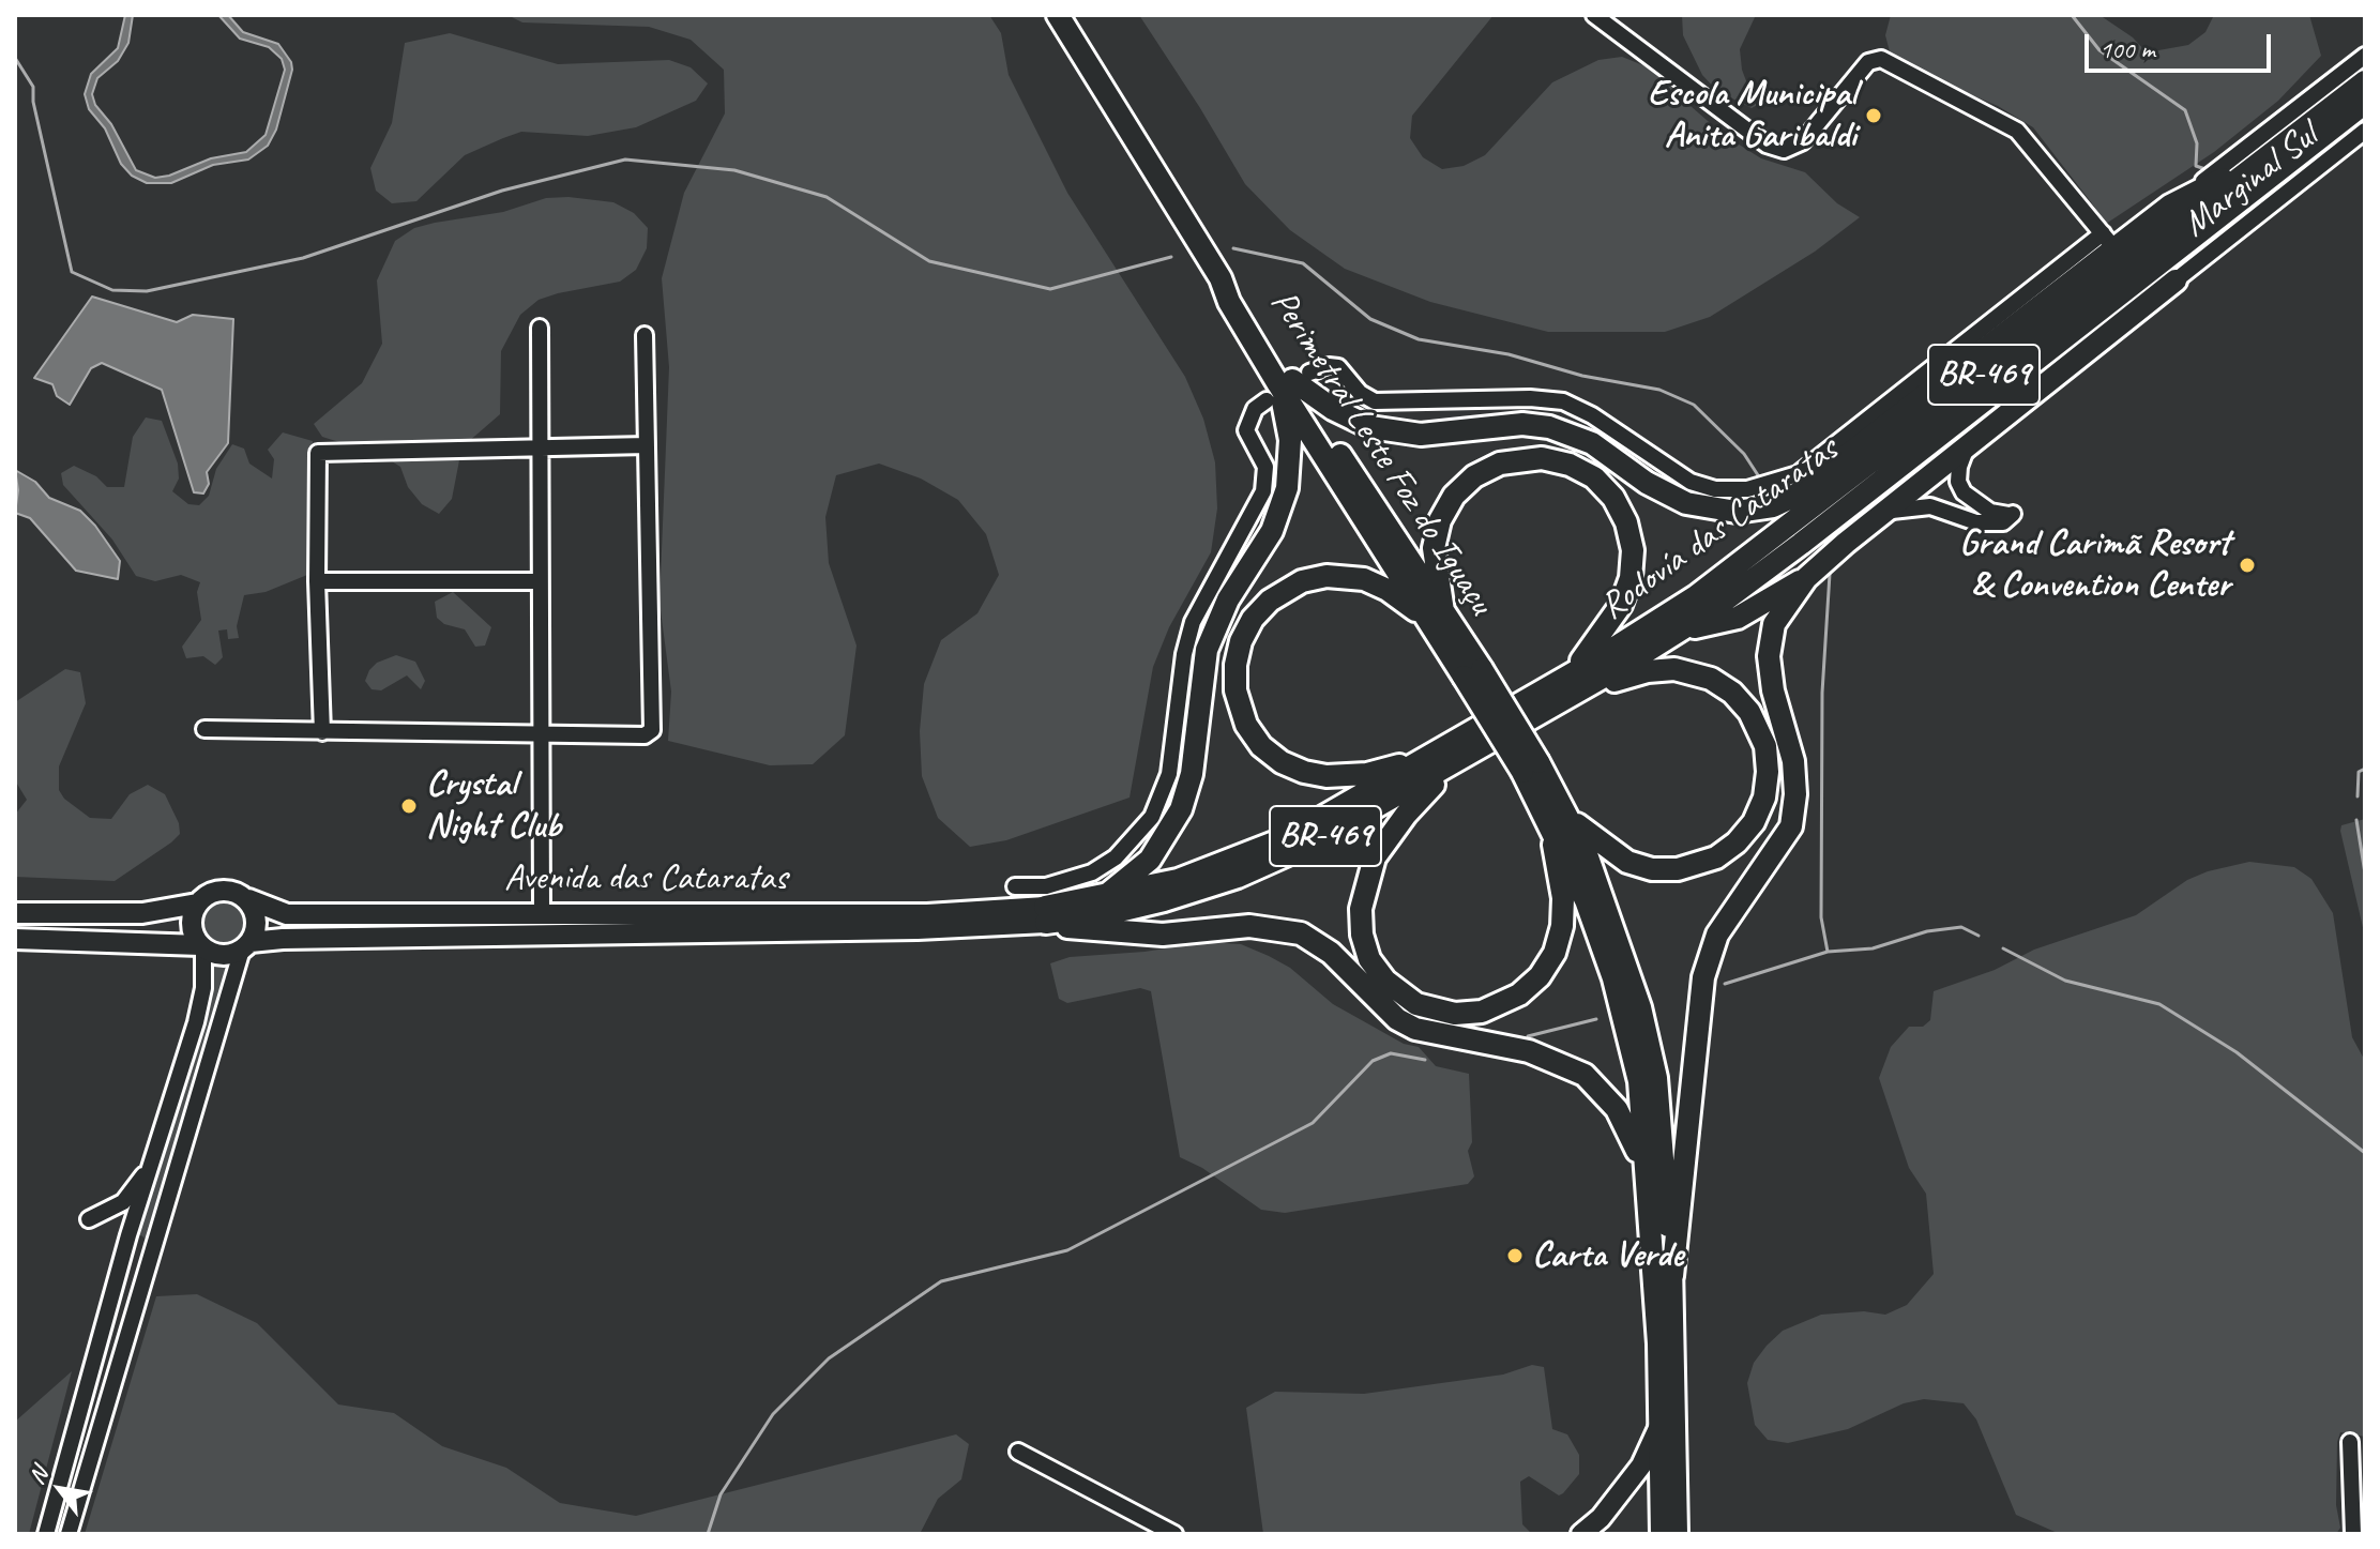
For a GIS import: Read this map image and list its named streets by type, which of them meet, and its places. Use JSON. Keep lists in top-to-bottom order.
{
  "streets": {
    "highway": ["BR-469", "Perimetral Leste Foz do Iguaçu", "Rodovía das Cataratas"],
    "main road": ["Avenida das Cataratas"],
    "street": ["Marginal Sul"]
  },
  "crossings": [
    ["Rodovía das Cataratas", "Avenida das Cataratas"]
  ],
  "places": [
    "Escola Municipal Anita Garibaldi",
    "Grand Carimã Resort & Convention Center",
    "Crystal Night Club",
    "Carta Verde"
  ],
  "scale_bar": "100 m",
  "north": "top left"
}
